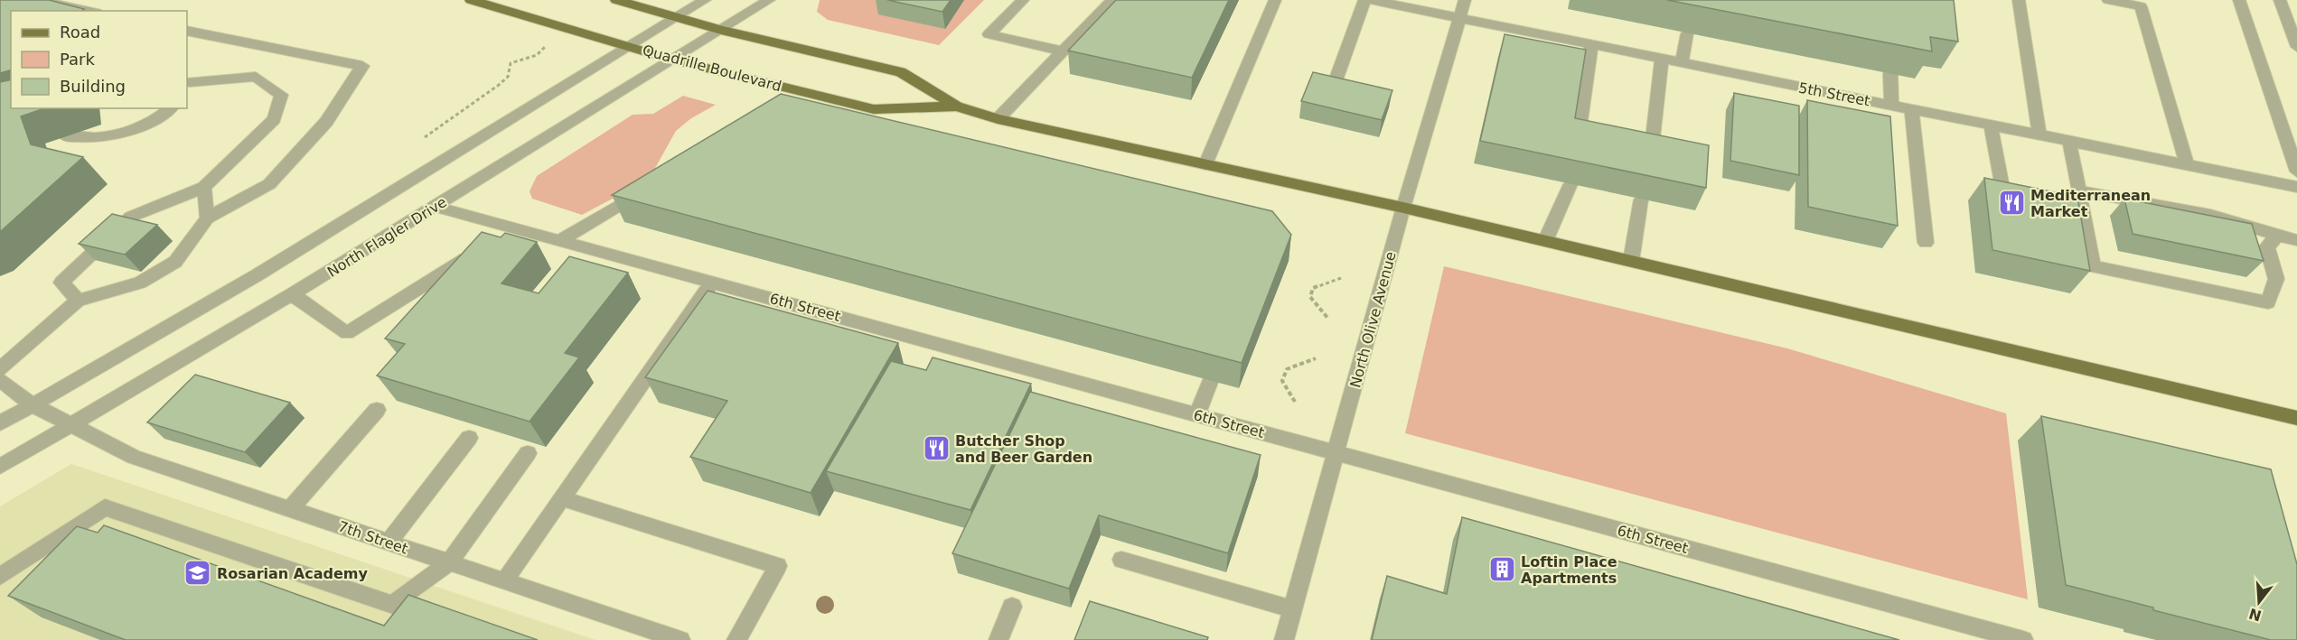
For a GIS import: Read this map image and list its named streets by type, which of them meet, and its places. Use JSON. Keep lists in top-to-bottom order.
{
  "streets": {
    "main road": ["Quadrille Boulevard"],
    "street": [
      "5th Street",
      "North Flagler Drive",
      "6th Street",
      "North Olive Avenue",
      "7th Street"
    ]
  },
  "crossings": [
    ["Quadrille Boulevard", "North Flagler Drive"],
    ["5th Street", "North Olive Avenue"],
    ["North Flagler Drive", "6th Street"],
    ["North Flagler Drive", "7th Street"],
    ["6th Street", "North Olive Avenue"]
  ],
  "places": {
    "restaurant": ["Mediterranean Market", "Butcher Shop and Beer Garden"],
    "building": ["Loftin Place Apartments"],
    "school or university": ["Rosarian Academy"]
  },
  "legend": ["Road", "Park", "Building"],
  "north": "bottom"
}
